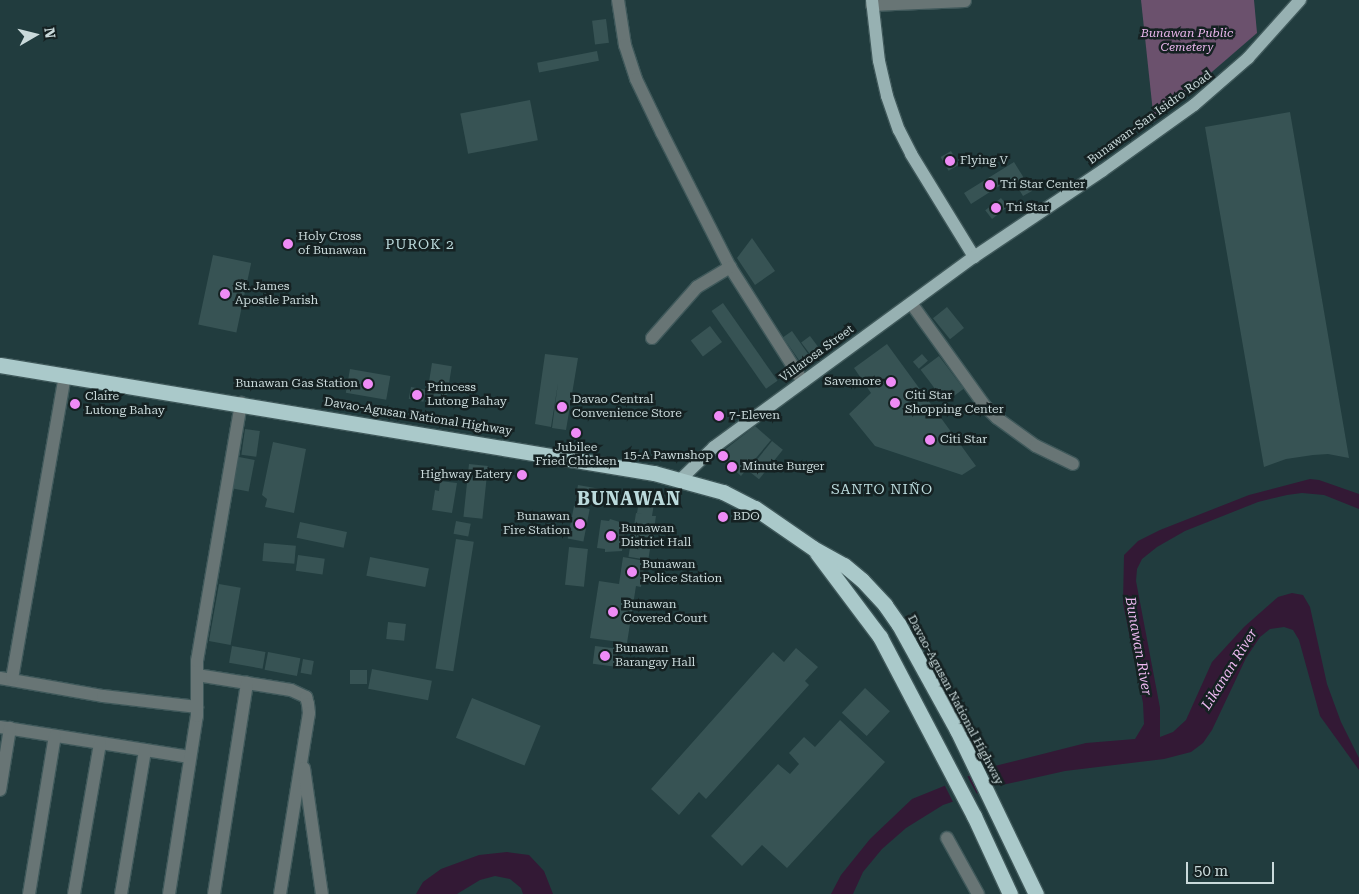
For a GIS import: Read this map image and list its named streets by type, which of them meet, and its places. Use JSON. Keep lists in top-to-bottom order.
{
  "streets": {
    "highway": ["Davao-Agusan National Highway"],
    "main road": ["Bunawan-San Isidro Road", "Villarosa Street"]
  },
  "crossings": [
    ["Bunawan-San Isidro Road", "Villarosa Street"],
    ["Villarosa Street", "Davao-Agusan National Highway"]
  ],
  "districts": ["PUROK 2", "SANTO NIÑO", "BUNAWAN"],
  "water": ["Bunawan River", "Likanan River"],
  "parks": ["Bunawan Public Cemetery"],
  "places": [
    "Flying V",
    "Tri Star Center",
    "Tri Star",
    "Holy Cross of Bunawan",
    "St. James Apostle Parish",
    "Savemore",
    "Bunawan Gas Station",
    "Princess Lutong Bahay",
    "Citi Star Shopping Center",
    "Claire Lutong Bahay",
    "Davao Central Convenience Store",
    "7-Eleven",
    "Jubilee Fried Chicken",
    "Citi Star",
    "15-A Pawnshop",
    "Minute Burger",
    "Highway Eatery",
    "BDO",
    "Bunawan Fire Station",
    "Bunawan District Hall",
    "Bunawan Police Station",
    "Bunawan Covered Court",
    "Bunawan Barangay Hall"
  ],
  "scale_bar": "50 m",
  "north": "right"
}
